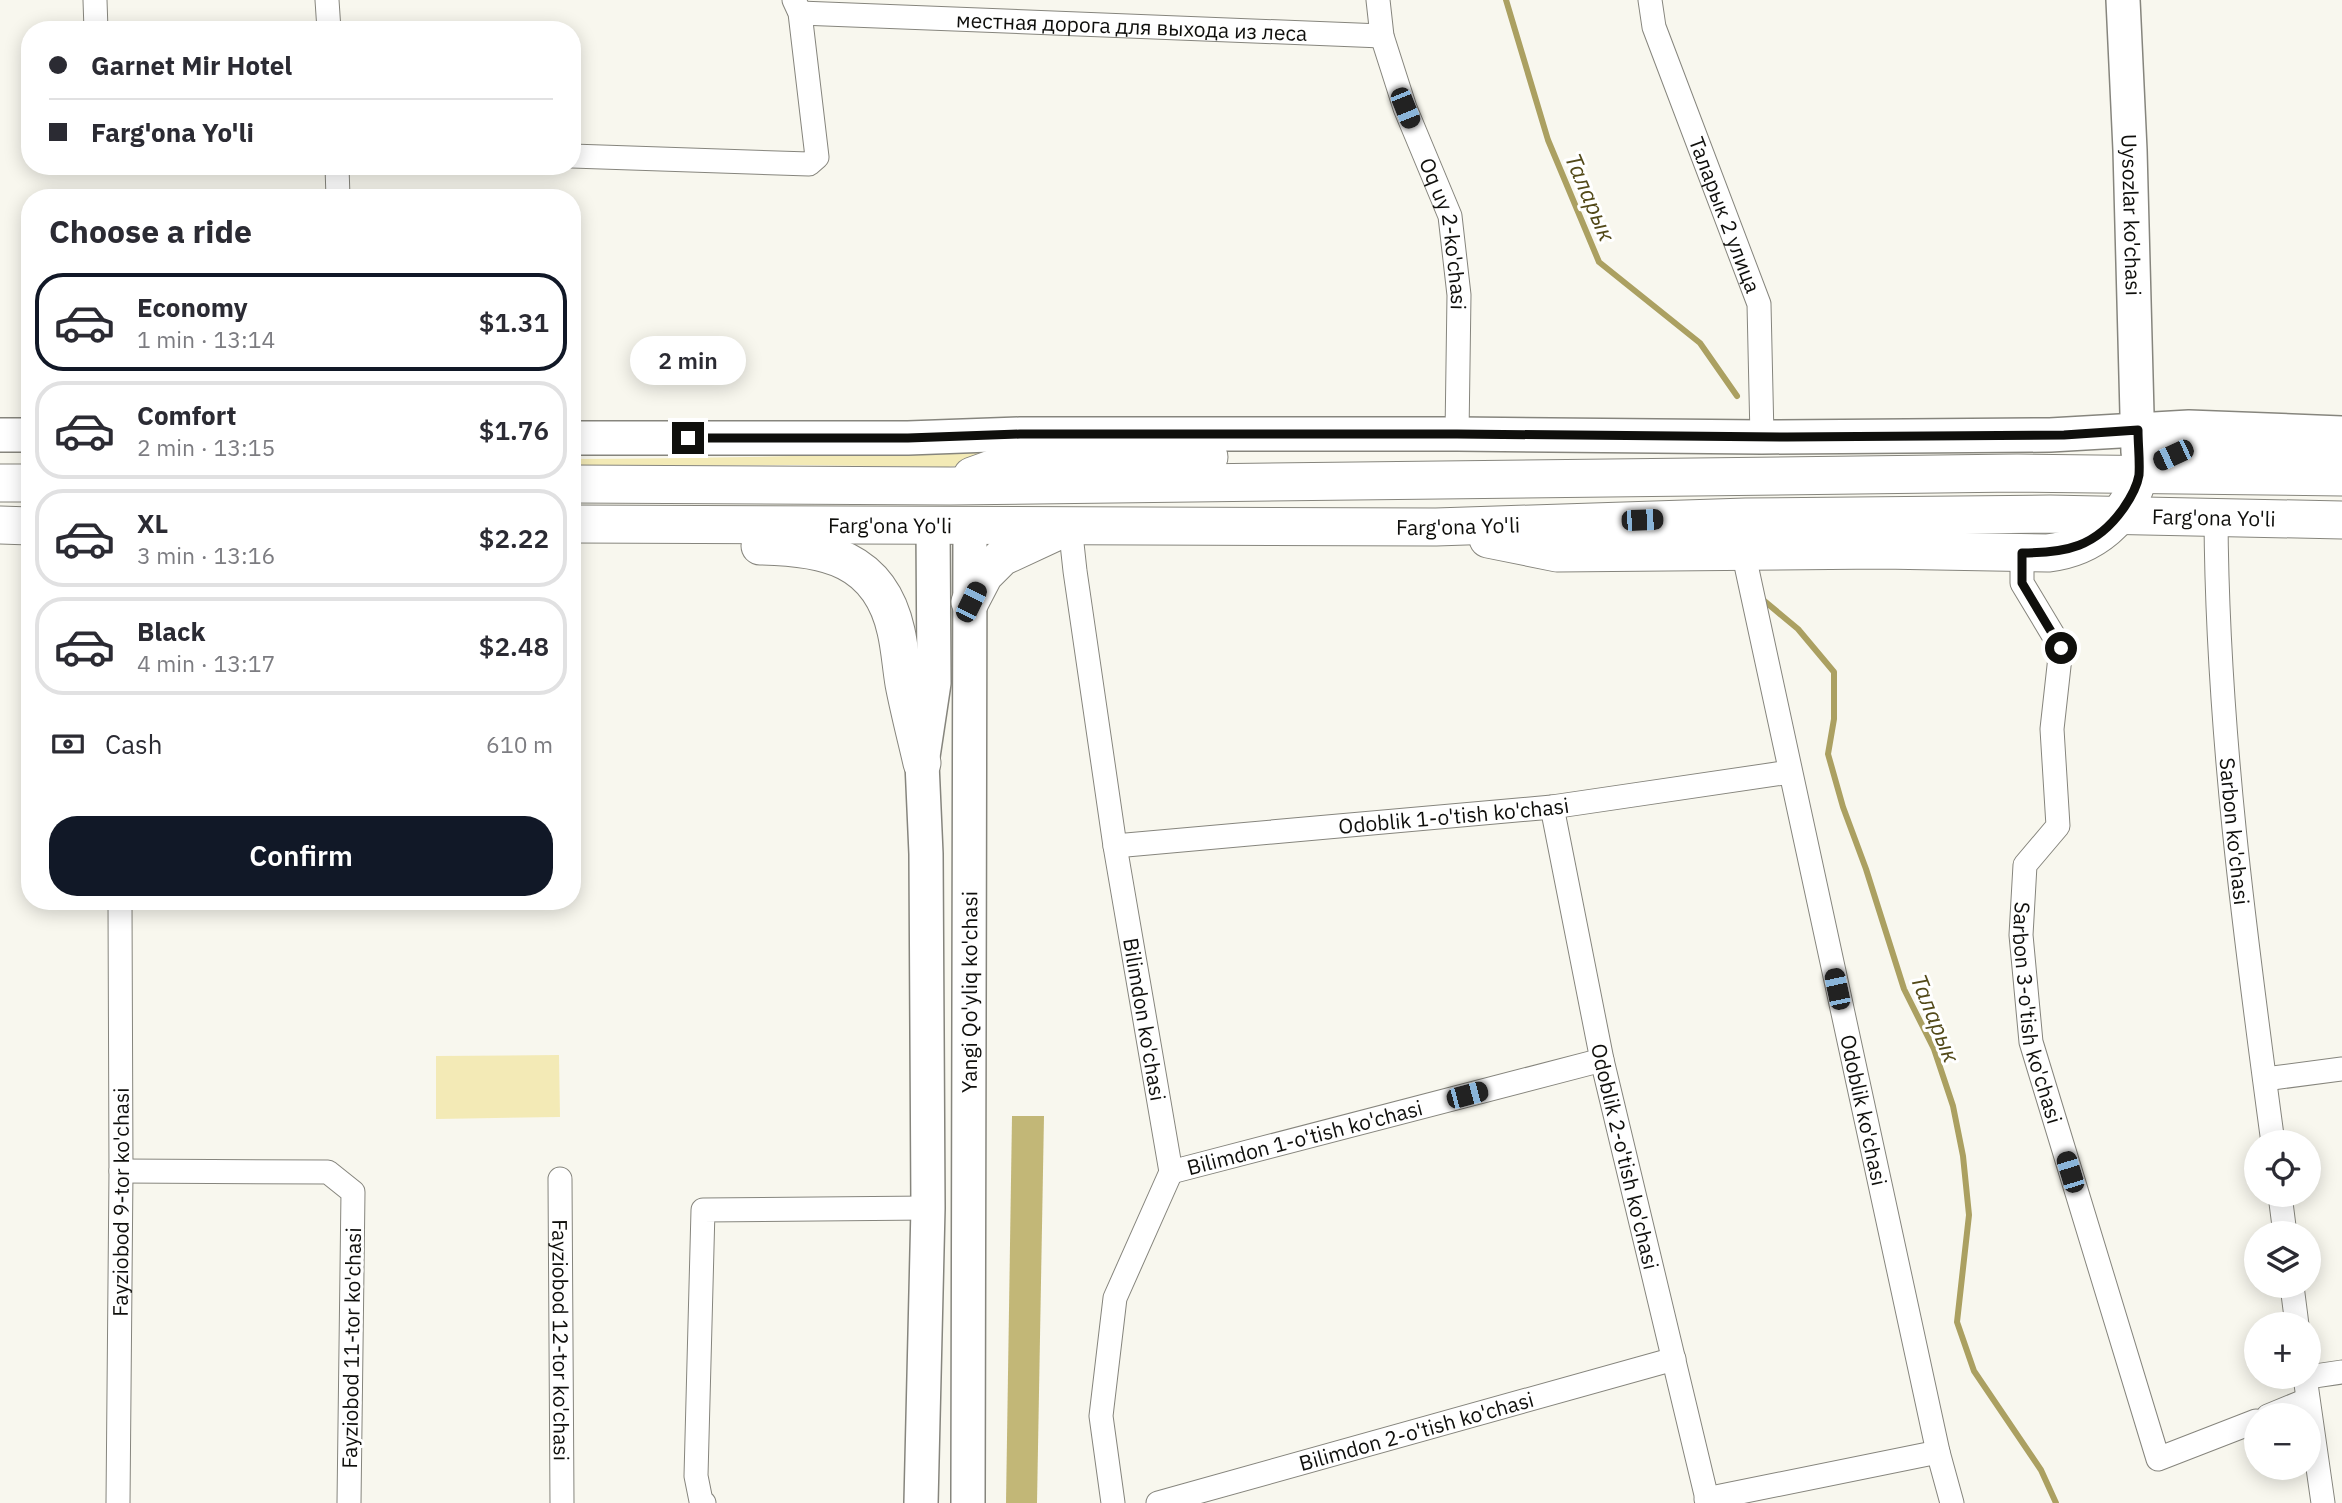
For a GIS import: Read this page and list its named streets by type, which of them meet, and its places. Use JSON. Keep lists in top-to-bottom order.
{
  "streets": {
    "main road": ["Uysozlar ko'chasi", "Farg'ona Yo'li", "Yangi Qo'yliq ko'chasi"],
    "street": [
      "местная дорога для выхода из леса",
      "Таларык 2 улица",
      "Oq uy 2-ko'chasi",
      "Odoblik 1-o'tish ko'chasi",
      "Sarbon ko'chasi",
      "Sarbon 3-o'tish ko'chasi",
      "Bilimdon ko'chasi",
      "Odoblik ko'chasi",
      "Bilimdon 1-o'tish ko'chasi",
      "Odoblik 2-o'tish ko'chasi",
      "Fayziobod 9-tor ko'chasi",
      "Fayziobod 12-tor ko'chasi",
      "Fayziobod 11-tor ko'chasi",
      "Bilimdon 2-o'tish ko'chasi"
    ]
  },
  "crossings": [
    ["местная дорога для выхода из леса", "Oq uy 2-ko'chasi"],
    ["Uysozlar ko'chasi", "Farg'ona Yo'li"],
    ["Farg'ona Yo'li", "Sarbon ko'chasi"],
    ["Farg'ona Yo'li", "Yangi Qo'yliq ko'chasi"],
    ["Farg'ona Yo'li", "Bilimdon ko'chasi"],
    ["Odoblik 1-o'tish ko'chasi", "Bilimdon ko'chasi"],
    ["Odoblik 1-o'tish ko'chasi", "Odoblik ko'chasi"],
    ["Odoblik 1-o'tish ko'chasi", "Odoblik 2-o'tish ko'chasi"],
    ["Bilimdon ko'chasi", "Bilimdon 1-o'tish ko'chasi"],
    ["Bilimdon 1-o'tish ko'chasi", "Odoblik 2-o'tish ko'chasi"],
    ["Odoblik 2-o'tish ko'chasi", "Bilimdon 2-o'tish ko'chasi"],
    ["Fayziobod 9-tor ko'chasi", "Fayziobod 11-tor ko'chasi"]
  ],
  "water": ["Таларык"],
  "page": {
    "banner": ["Garnet Mir Hotel", "Farg'ona Yo'li"],
    "heading": "Choose a ride",
    "list": [
      {
        "name": "Economy",
        "note": "1 min · 13:14",
        "value": "$1.31"
      },
      {
        "name": "Comfort",
        "note": "2 min · 13:15",
        "value": "$1.76"
      },
      {
        "name": "XL",
        "note": "3 min · 13:16",
        "value": "$2.22"
      },
      {
        "name": "Black",
        "note": "4 min · 13:17",
        "value": "$2.48"
      }
    ],
    "bubble": "2 min",
    "pay": ["Cash", "610 m"],
    "buttons": "Confirm",
    "map_buttons": ["+", "−"]
  }
}
